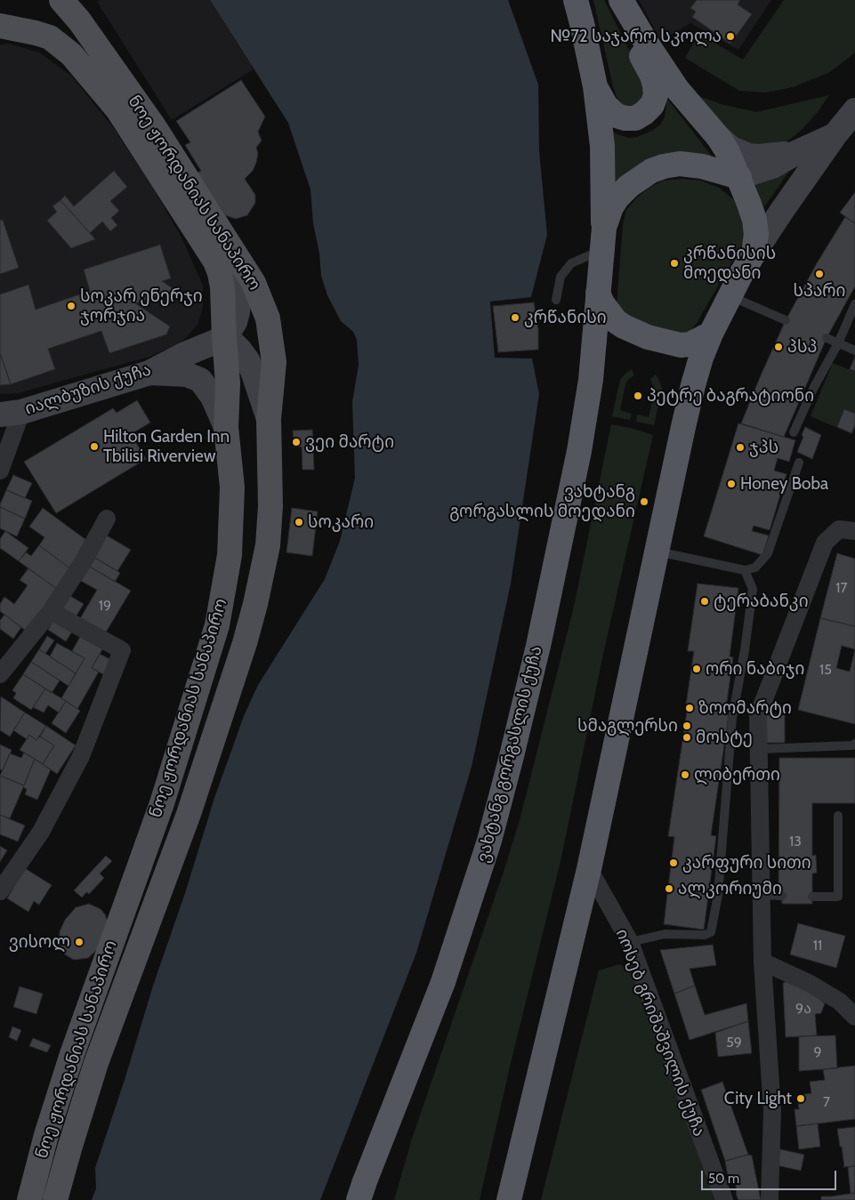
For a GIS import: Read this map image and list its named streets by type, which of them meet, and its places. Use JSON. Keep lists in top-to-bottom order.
{
  "streets": {
    "highway": ["ვახტანგ გორგასლის ქუჩა"],
    "main road": ["ნოე ჟორდანიას სანაპირო", "იალბუზის ქუჩა"],
    "street": ["იოსებ გრიშაშვილის ქუჩა"]
  },
  "crossings": [
    ["ნოე ჟორდანიას სანაპირო", "იალბუზის ქუჩა"]
  ],
  "places": [
    "№72 საჯარო სკოლა",
    "კრწანისის მოედანი",
    "სპარი",
    "სოკარ ენერჯი ჯორჯია",
    "კრწანისი",
    "პსპ",
    "პეტრე ბაგრატიონი",
    "ვეი მარტი",
    "Hilton Garden Inn Tbilisi Riverview",
    "ჯპს",
    "Honey Boba",
    "ვახტანგ გორგასლის მოედანი",
    "სოკარი",
    "ტერაბანკი",
    "ორი ნაბიჯი",
    "ზოომარტი",
    "სმაგლერსი",
    "მოსტე",
    "ლიბერთი",
    "კარფური სითი",
    "ალკორიუმი",
    "ვისოლ",
    "City Light"
  ],
  "house_numbers": [
    "17",
    "19",
    "15",
    "13",
    "11",
    "9ა",
    "59",
    "9",
    "7"
  ],
  "scale_bar": "50 m"
}
